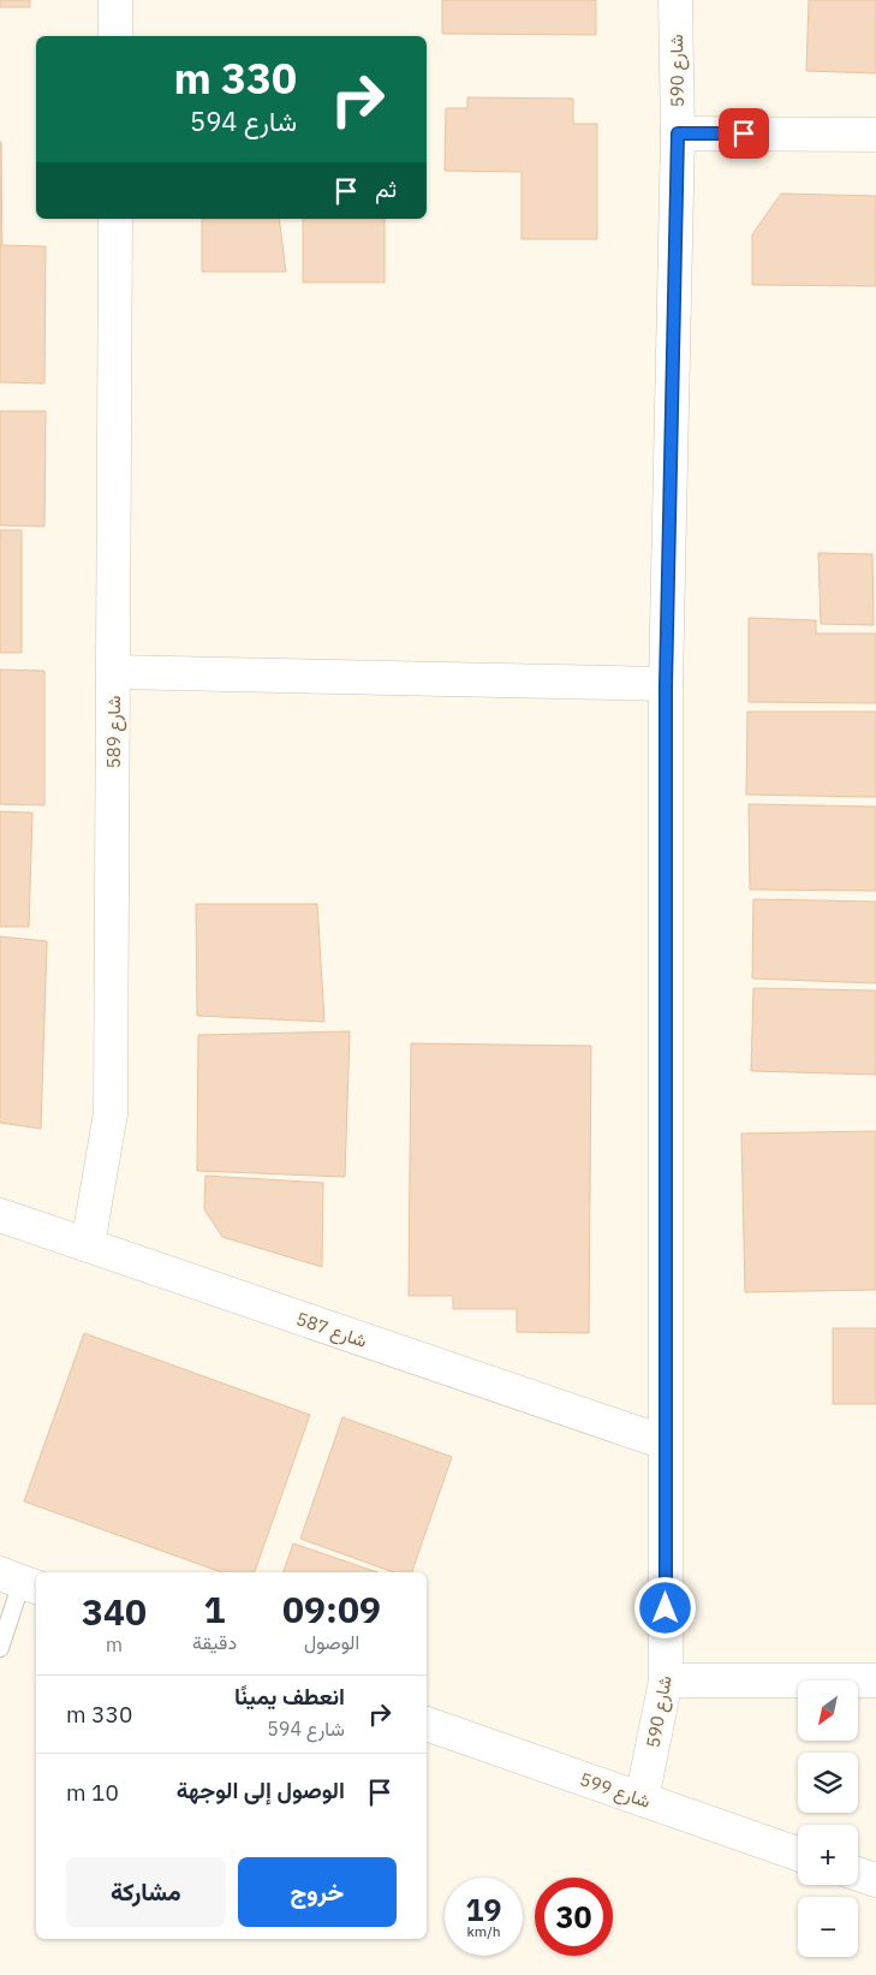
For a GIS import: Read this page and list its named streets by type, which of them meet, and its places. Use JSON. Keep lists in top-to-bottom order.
{
  "streets": {
    "street": [
      "شارع 590",
      "شارع 589",
      "شارع 587",
      "شارع 599"
    ]
  },
  "crossings": [
    ["شارع 590", "شارع 587"],
    ["شارع 590", "شارع 599"],
    ["شارع 589", "شارع 587"]
  ],
  "north": "bottom left",
  "page": {
    "turn": ["330 m", "شارع 594"],
    "then": "ثم",
    "eta": [
      "09:09",
      "الوصول",
      "1",
      "دقيقة",
      "340",
      "m"
    ],
    "list": [
      {
        "name": "انعطف يمينًا",
        "note": "شارع 594",
        "value": "330 m"
      },
      {
        "name": "الوصول إلى الوجهة",
        "value": "10 m"
      }
    ],
    "map_buttons": ["+", "−"],
    "buttons": ["خروج", "مشاركة"],
    "speed": "19 km/h",
    "limit": "30"
  }
}
